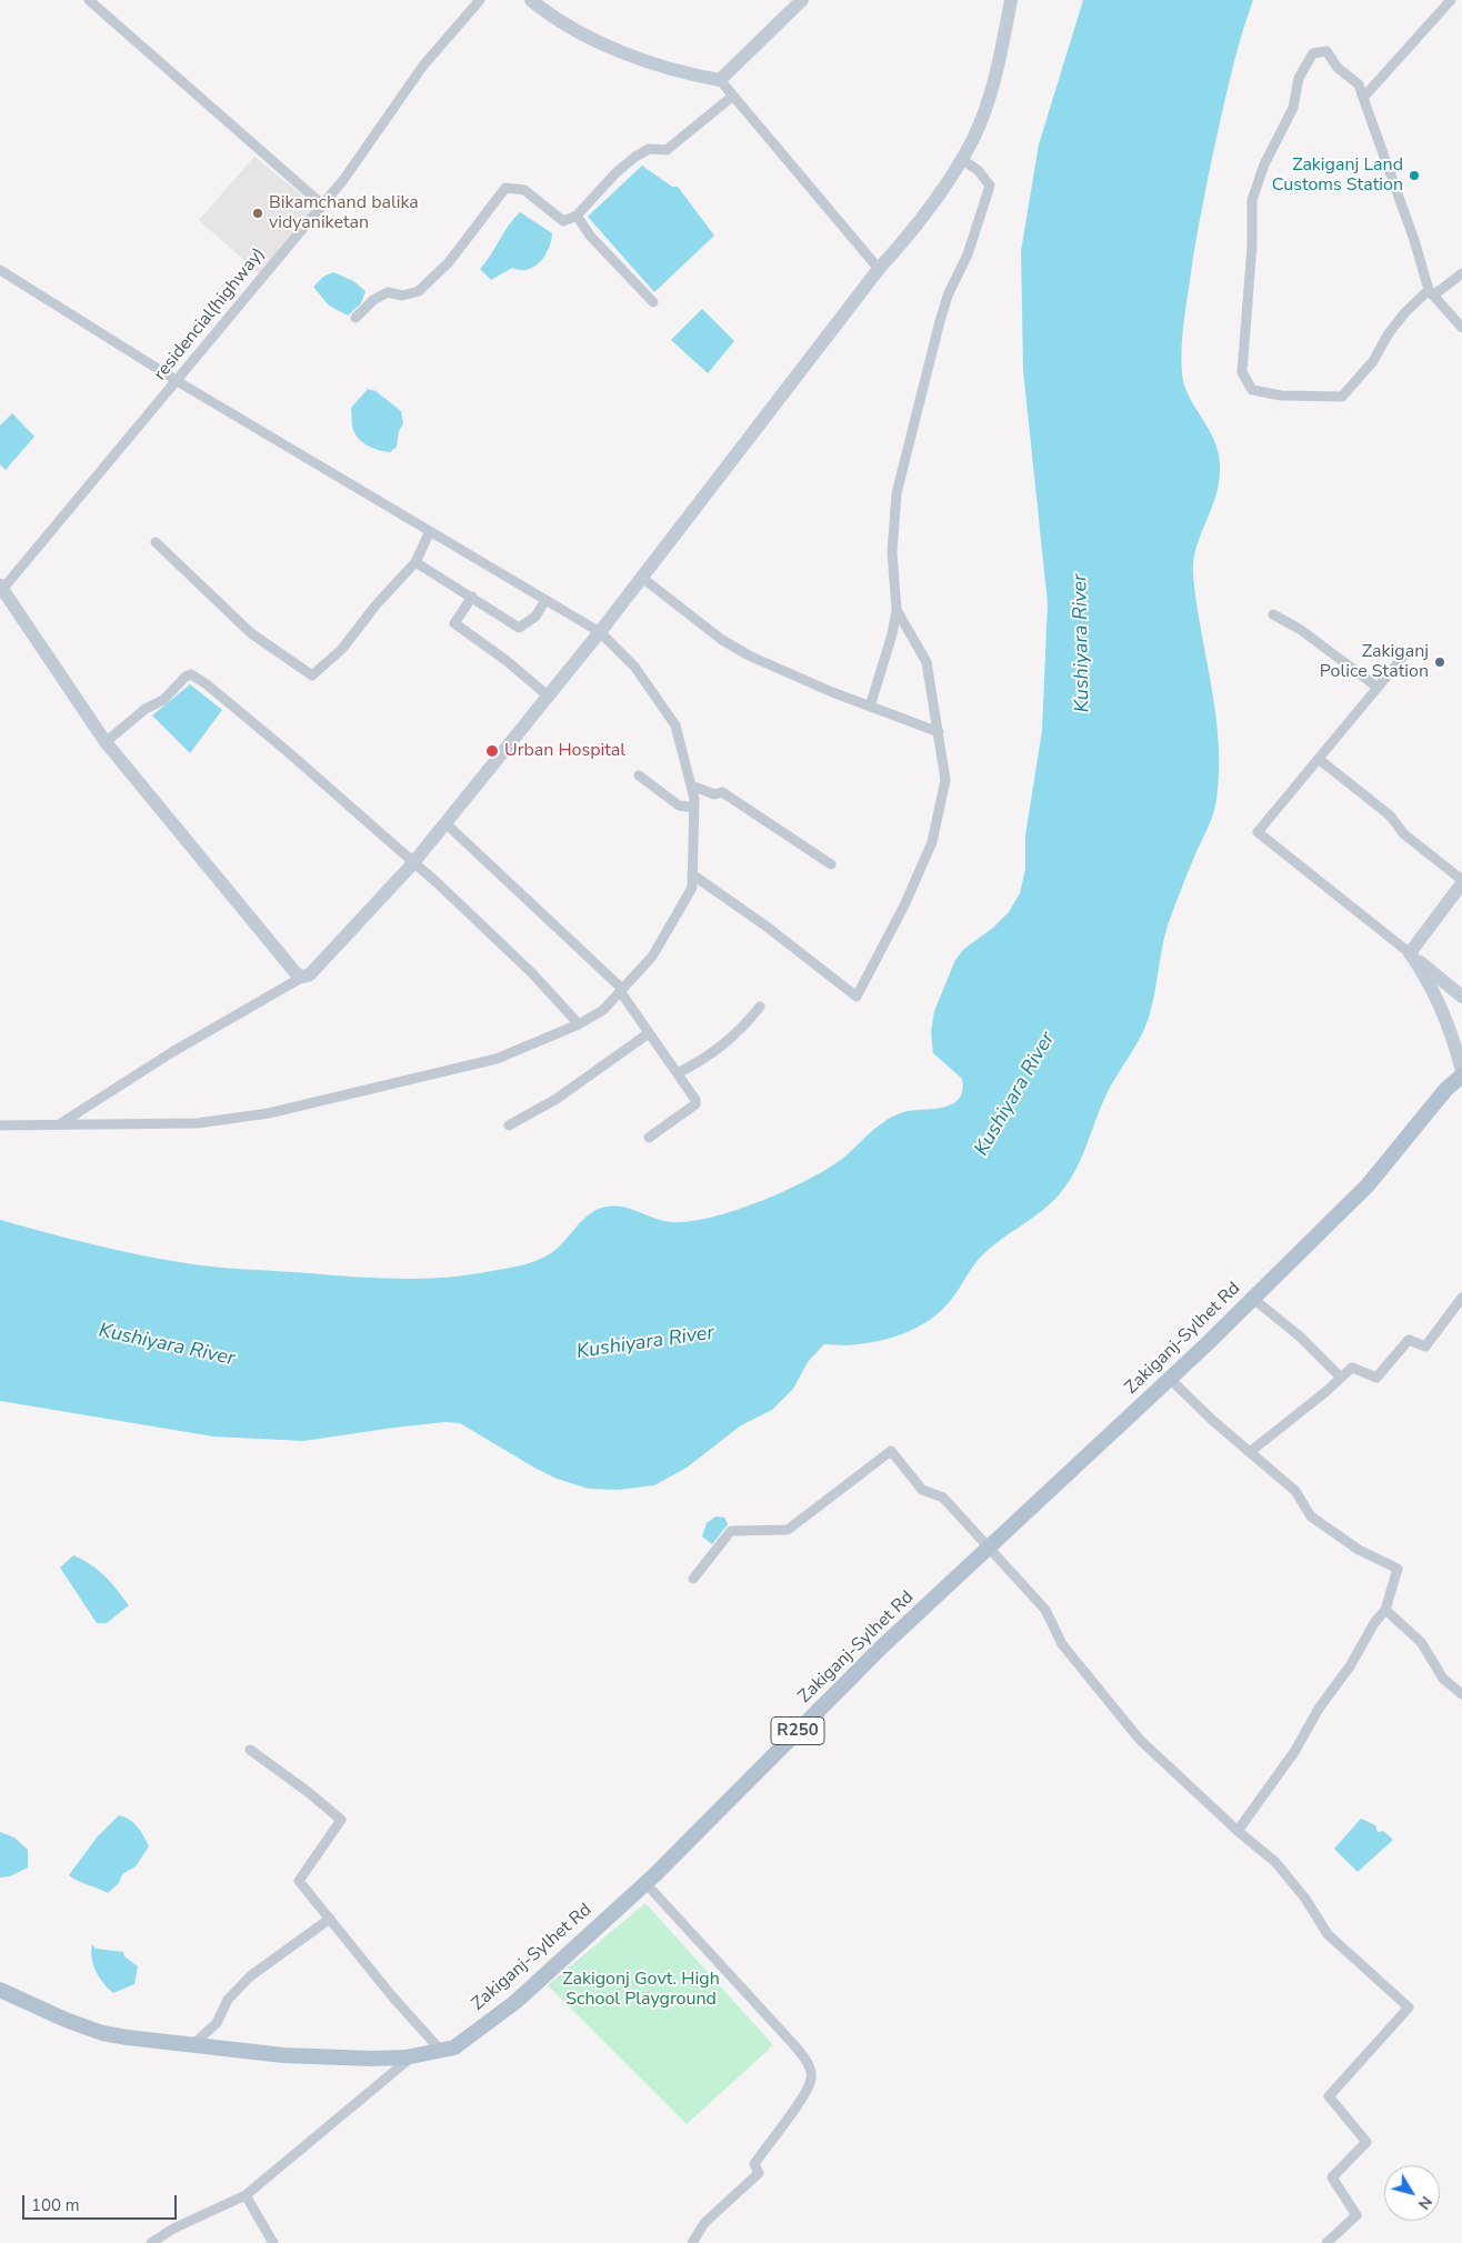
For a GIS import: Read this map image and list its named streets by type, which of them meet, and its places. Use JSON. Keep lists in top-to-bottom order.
{
  "streets": {
    "main road": ["Zakiganj-Sylhet Rd", "R250"],
    "street": ["residencial(highway)"]
  },
  "water": ["Kushiyara River"],
  "parks": ["Zakigonj Govt. High School Playground"],
  "places": [
    "Zakiganj Land Customs Station",
    "Bikamchand balika vidyaniketan",
    "Zakiganj Police Station",
    "Urban Hospital"
  ],
  "scale_bar": "100 m",
  "north": "bottom right"
}
